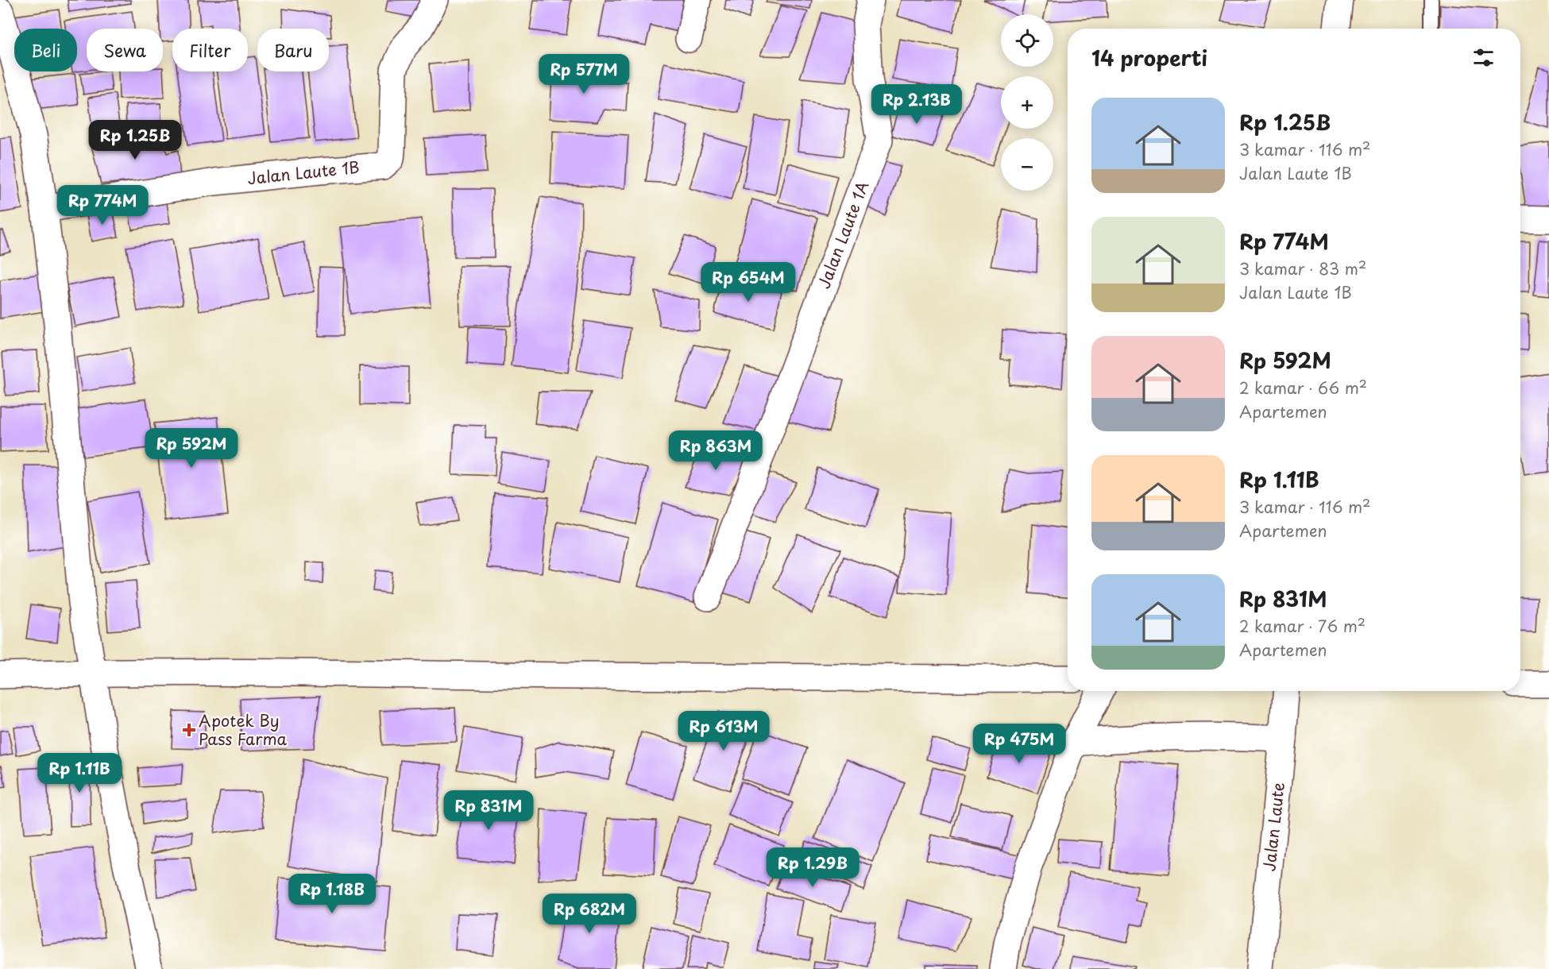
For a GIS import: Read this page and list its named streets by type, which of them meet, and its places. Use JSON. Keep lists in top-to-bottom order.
{
  "streets": {
    "street": ["Jalan Laute 1B", "Jalan Laute 1A", "Jalan Laute"]
  },
  "places": {
    "health": ["Apotek By Pass Farma"]
  },
  "page": {
    "map_buttons": ["+", "−"],
    "chip": [
      "Beli",
      "Sewa",
      "Filter",
      "Baru"
    ],
    "heading": "14 properti",
    "price": [
      "Rp 577M",
      "Rp 2.13B",
      "Rp 1.25B",
      "Rp 774M",
      "Rp 654M",
      "Rp 592M",
      "Rp 863M",
      "Rp 613M",
      "Rp 475M",
      "Rp 1.11B",
      "Rp 831M",
      "Rp 1.29B",
      "Rp 1.18B",
      "Rp 682M"
    ],
    "list": [
      {
        "name": "Rp 1.25B",
        "note": "3 kamar · 116 m² · Jalan Laute 1B"
      },
      {
        "name": "Rp 774M",
        "note": "3 kamar · 83 m² · Jalan Laute 1B"
      },
      {
        "name": "Rp 592M",
        "note": "2 kamar · 66 m² · Apartemen"
      },
      {
        "name": "Rp 1.11B",
        "note": "3 kamar · 116 m² · Apartemen"
      },
      {
        "name": "Rp 831M",
        "note": "2 kamar · 76 m² · Apartemen"
      }
    ]
  }
}
